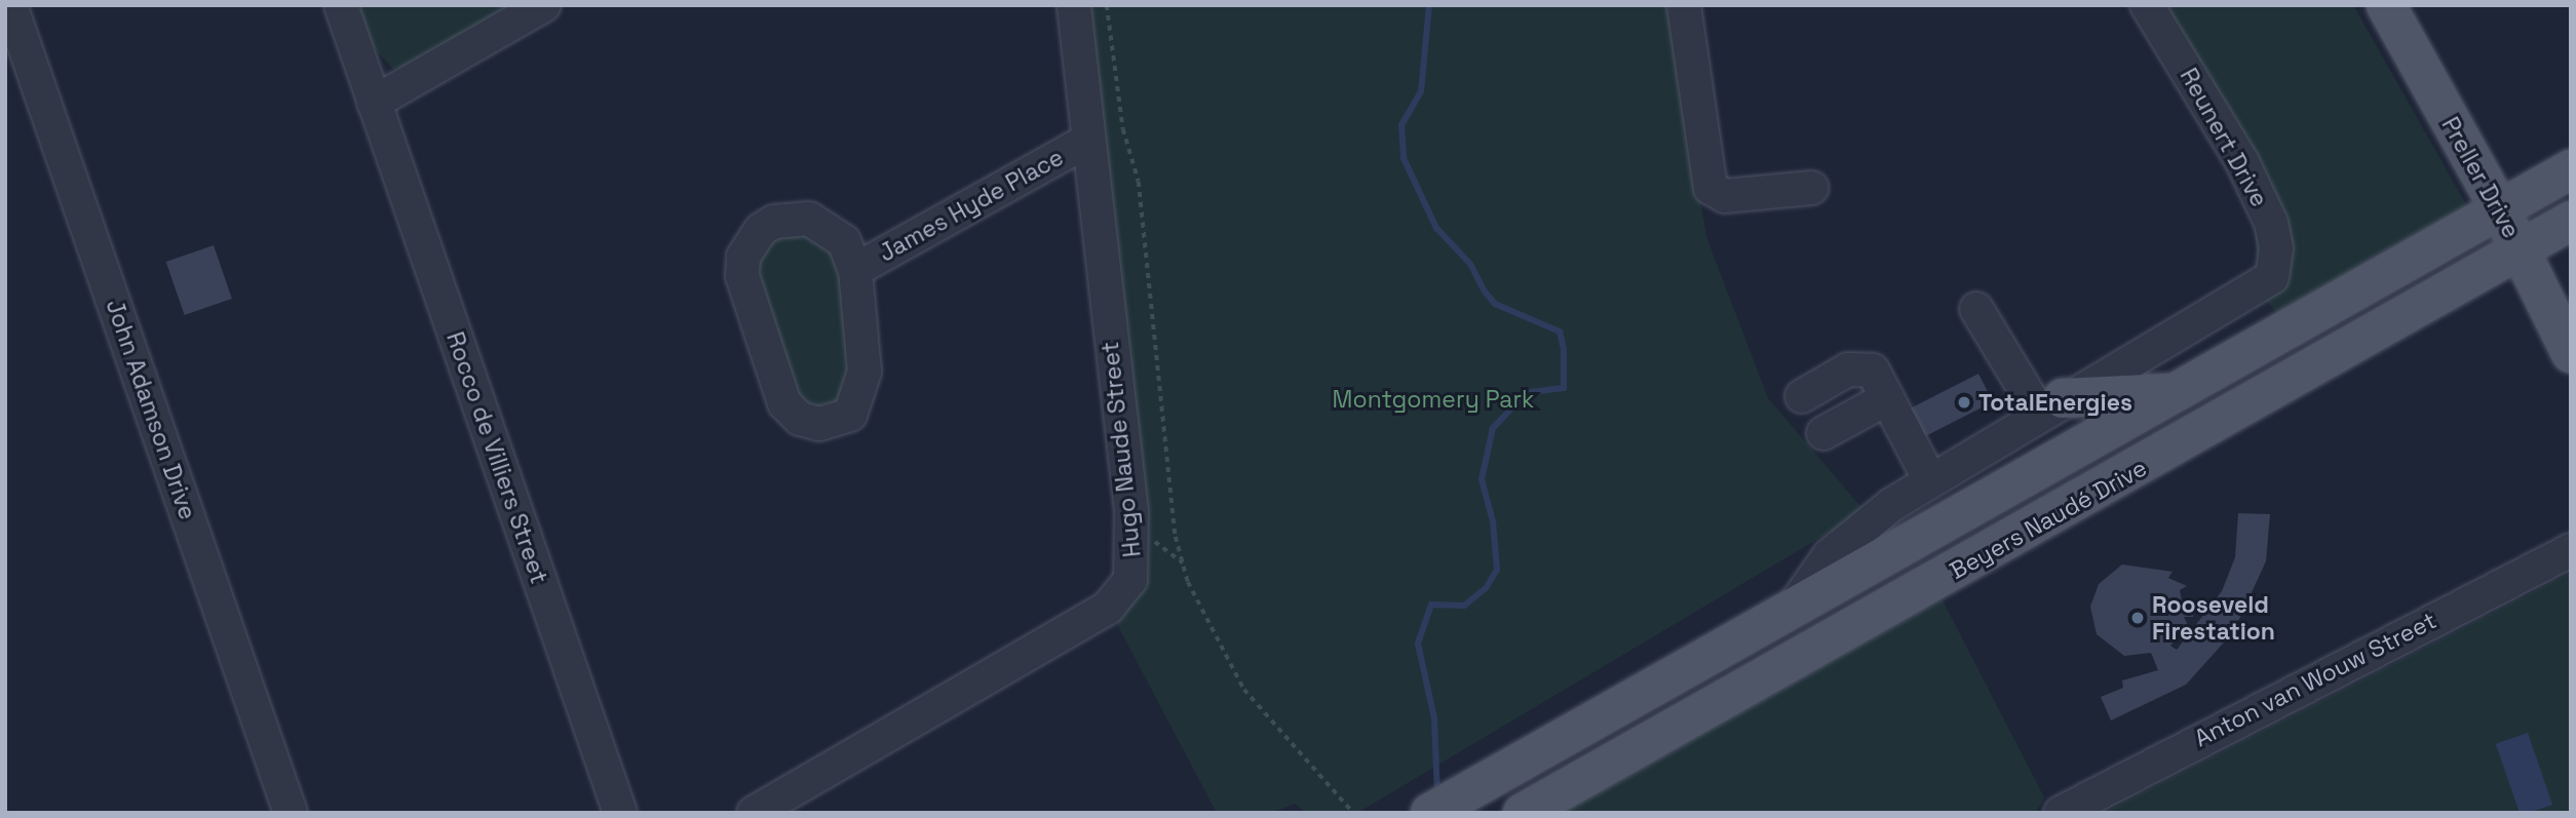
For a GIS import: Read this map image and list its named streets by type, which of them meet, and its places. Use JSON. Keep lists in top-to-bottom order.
{
  "streets": {
    "main road": ["Preller Drive", "Beyers Naudé Drive"],
    "street": [
      "Reunert Drive",
      "James Hyde Place",
      "John Adamson Drive",
      "Hugo Naude Street",
      "Rocco de Villiers Street",
      "Anton van Wouw Street"
    ]
  },
  "crossings": [
    ["Reunert Drive", "Beyers Naudé Drive"],
    ["Preller Drive", "Beyers Naudé Drive"],
    ["James Hyde Place", "Hugo Naude Street"]
  ],
  "parks": ["Montgomery Park"],
  "places": ["TotalEnergies", "Rooseveld Firestation"]
}
